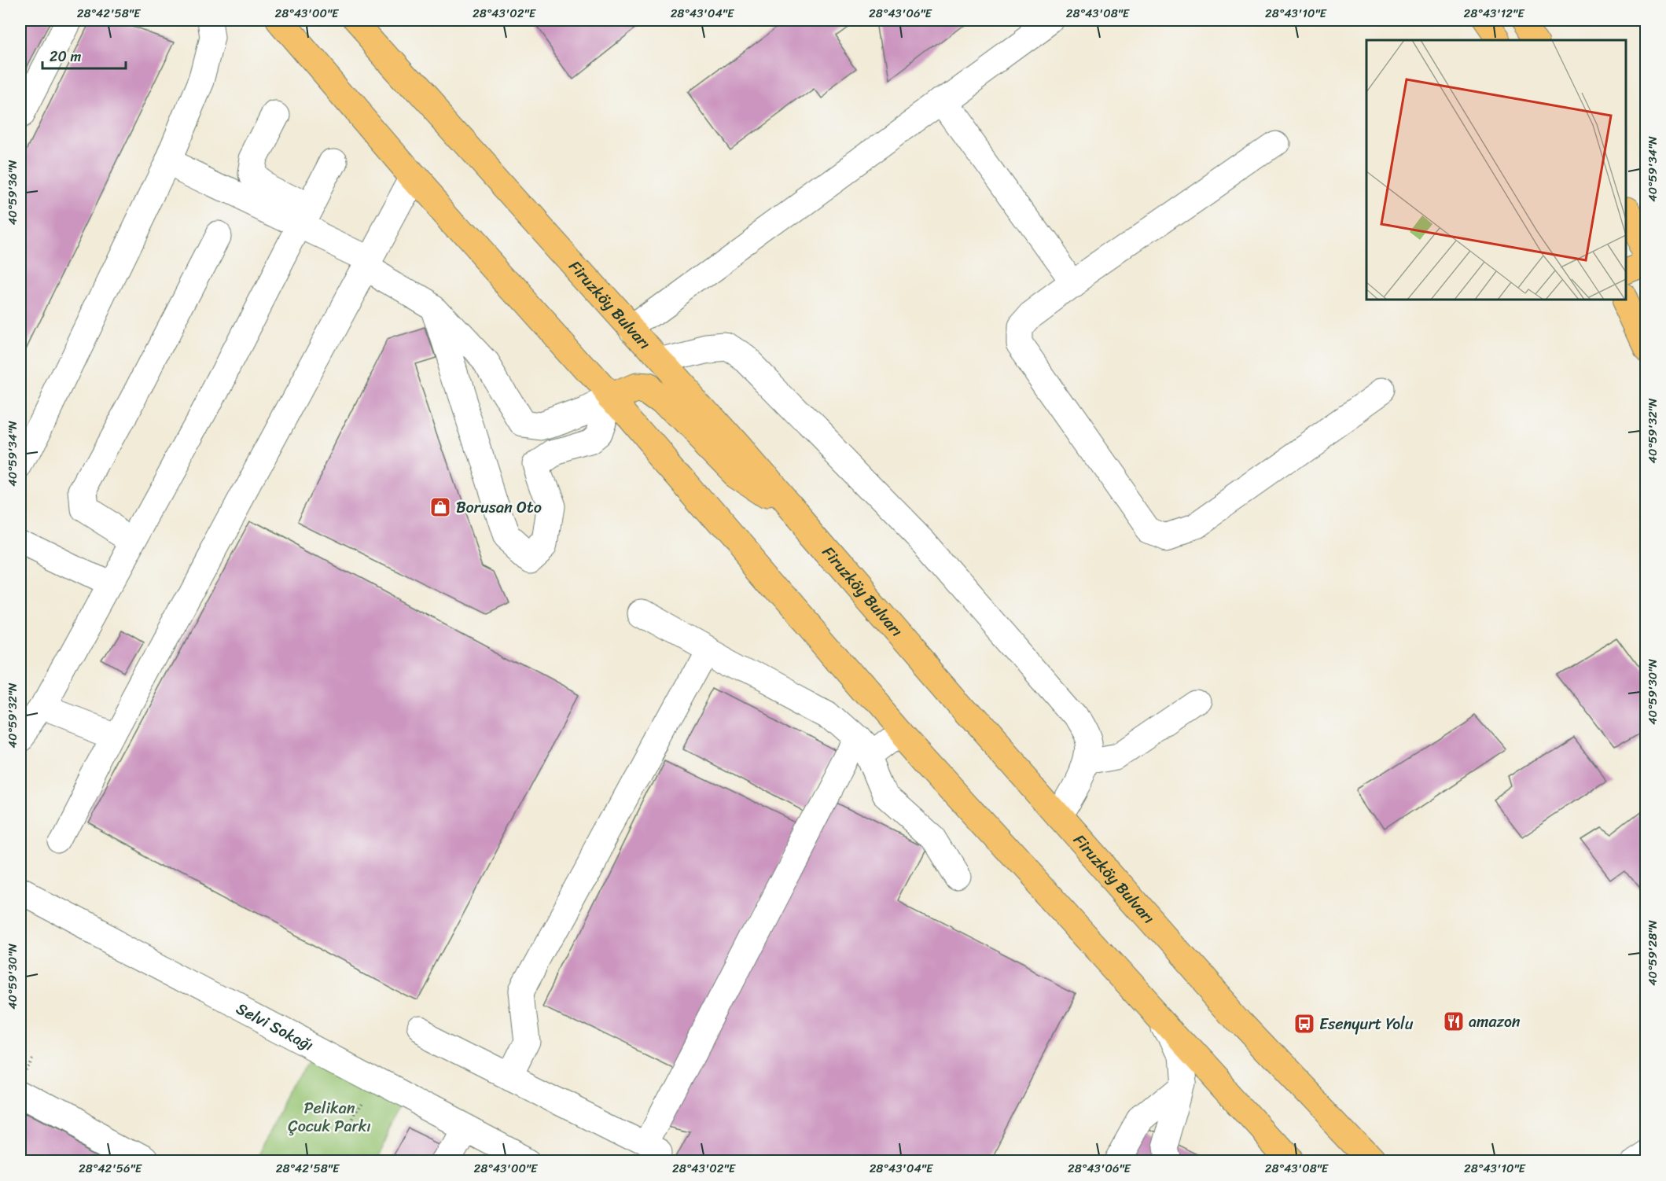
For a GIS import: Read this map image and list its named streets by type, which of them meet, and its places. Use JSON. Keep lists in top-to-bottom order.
{
  "streets": {
    "main road": ["Firuzköy Bulvarı"],
    "street": ["Selvi Sokağı"]
  },
  "parks": ["Pelikan Çocuk Parkı"],
  "places": {
    "shop": ["Borusan Oto"],
    "restaurant": ["amazon"],
    "bus stop": ["Esenyurt Yolu"]
  },
  "scale_bar": "20 m",
  "coordinates": [
    "28°42'58\"E",
    "28°43'00\"E",
    "28°43'02\"E",
    "28°43'04\"E",
    "28°43'06\"E",
    "28°43'08\"E",
    "28°43'10\"E",
    "28°43'12\"E",
    "40°59'34\"N",
    "40°59'36\"N",
    "40°59'32\"N",
    "40°59'30\"N",
    "40°59'28\"N",
    "28°42'56\"E"
  ]
}
